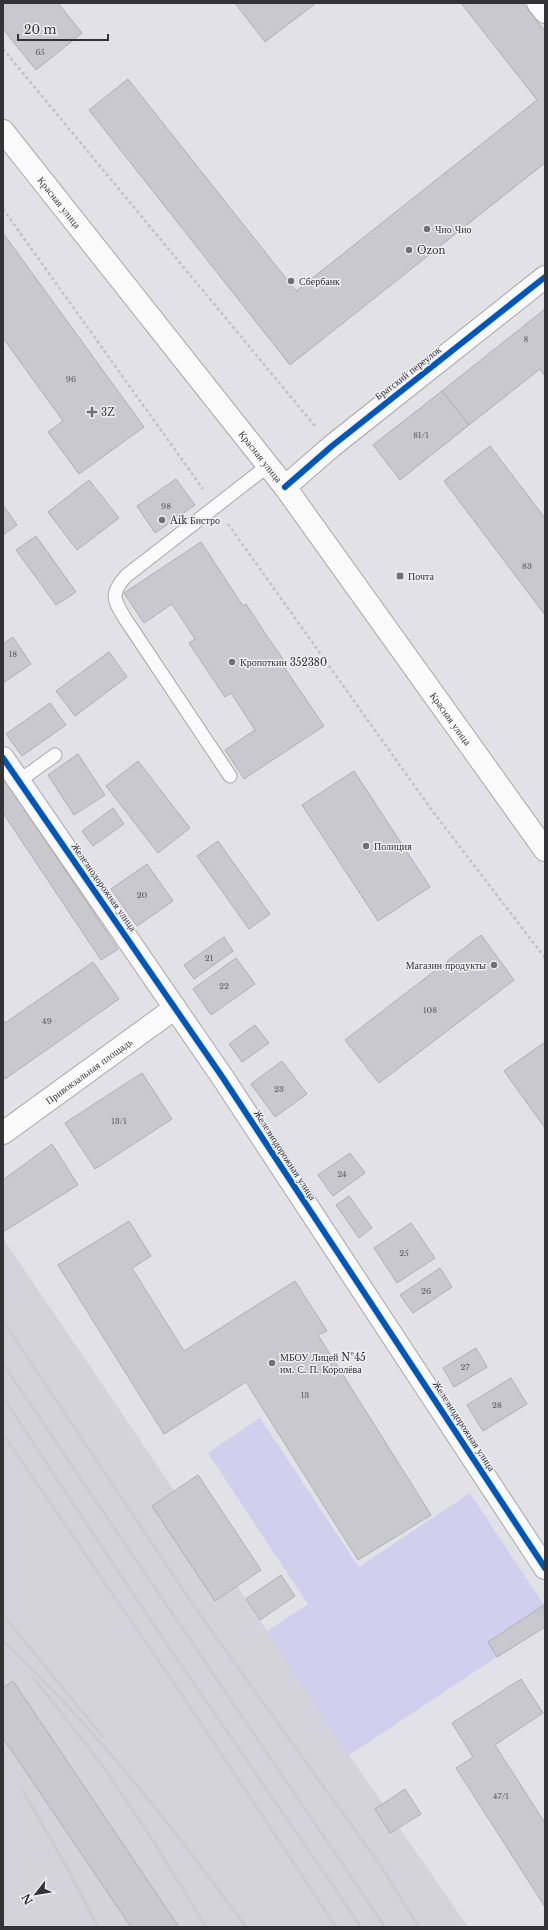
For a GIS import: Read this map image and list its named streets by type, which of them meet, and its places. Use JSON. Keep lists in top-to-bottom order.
{
  "streets": {
    "street": [
      "Красная улица",
      "Братский переулок",
      "Железнодорожная улица",
      "Привокзальная площадь"
    ]
  },
  "crossings": [
    ["Красная улица", "Братский переулок"],
    ["Железнодорожная улица", "Привокзальная площадь"]
  ],
  "places": {
    "other": [
      "Чио Чио",
      "Ozon",
      "Сбербанк",
      "Aik Бистро",
      "Кропоткин 352380",
      "Полиция",
      "Магазин продукты",
      "МБОУ Лицей №45 им. С. П. Королёва"
    ],
    "health": ["3Z"],
    "transit": ["Почта"]
  },
  "house_numbers": [
    "65",
    "8",
    "96",
    "81/1",
    "98",
    "83",
    "18",
    "20",
    "21",
    "22",
    "108",
    "49",
    "23",
    "13/1",
    "24",
    "25",
    "26",
    "27",
    "13",
    "28",
    "47/1"
  ],
  "scale_bar": "20 m",
  "north": "bottom left"
}
